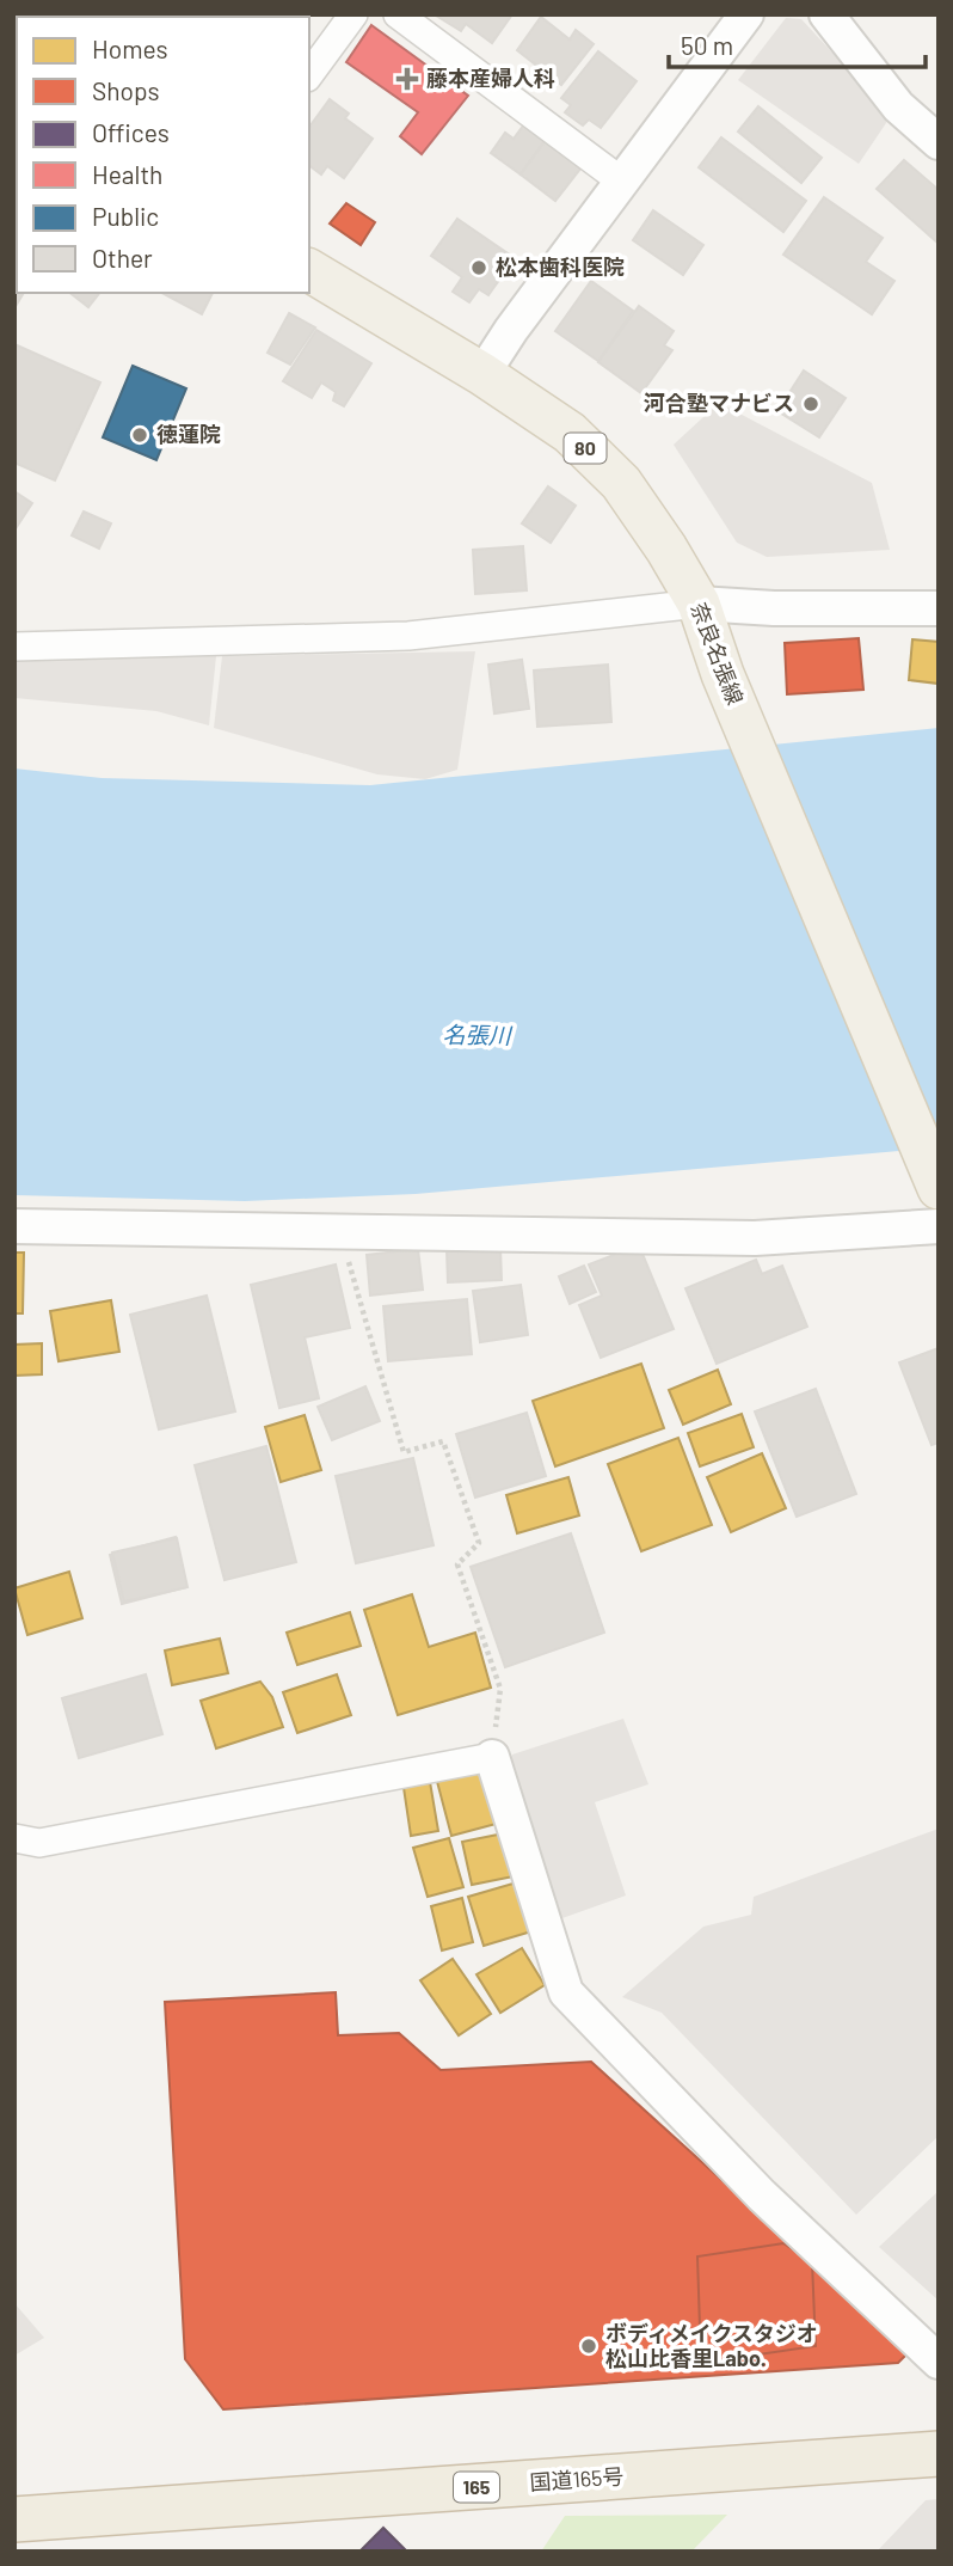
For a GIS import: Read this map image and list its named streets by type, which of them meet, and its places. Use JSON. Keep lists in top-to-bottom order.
{
  "streets": {
    "highway": ["国道165号", "165"],
    "main road": ["80", "奈良名張線"]
  },
  "water": ["名張川"],
  "places": {
    "health": ["藤本産婦人科"],
    "other": [
      "松本歯科医院",
      "河合塾マナビス",
      "徳蓮院",
      "ボディメイクスタジオ 松山比香里Labo."
    ]
  },
  "legend": [
    "Homes",
    "Shops",
    "Offices",
    "Health",
    "Public",
    "Other"
  ],
  "scale_bar": "50 m"
}
